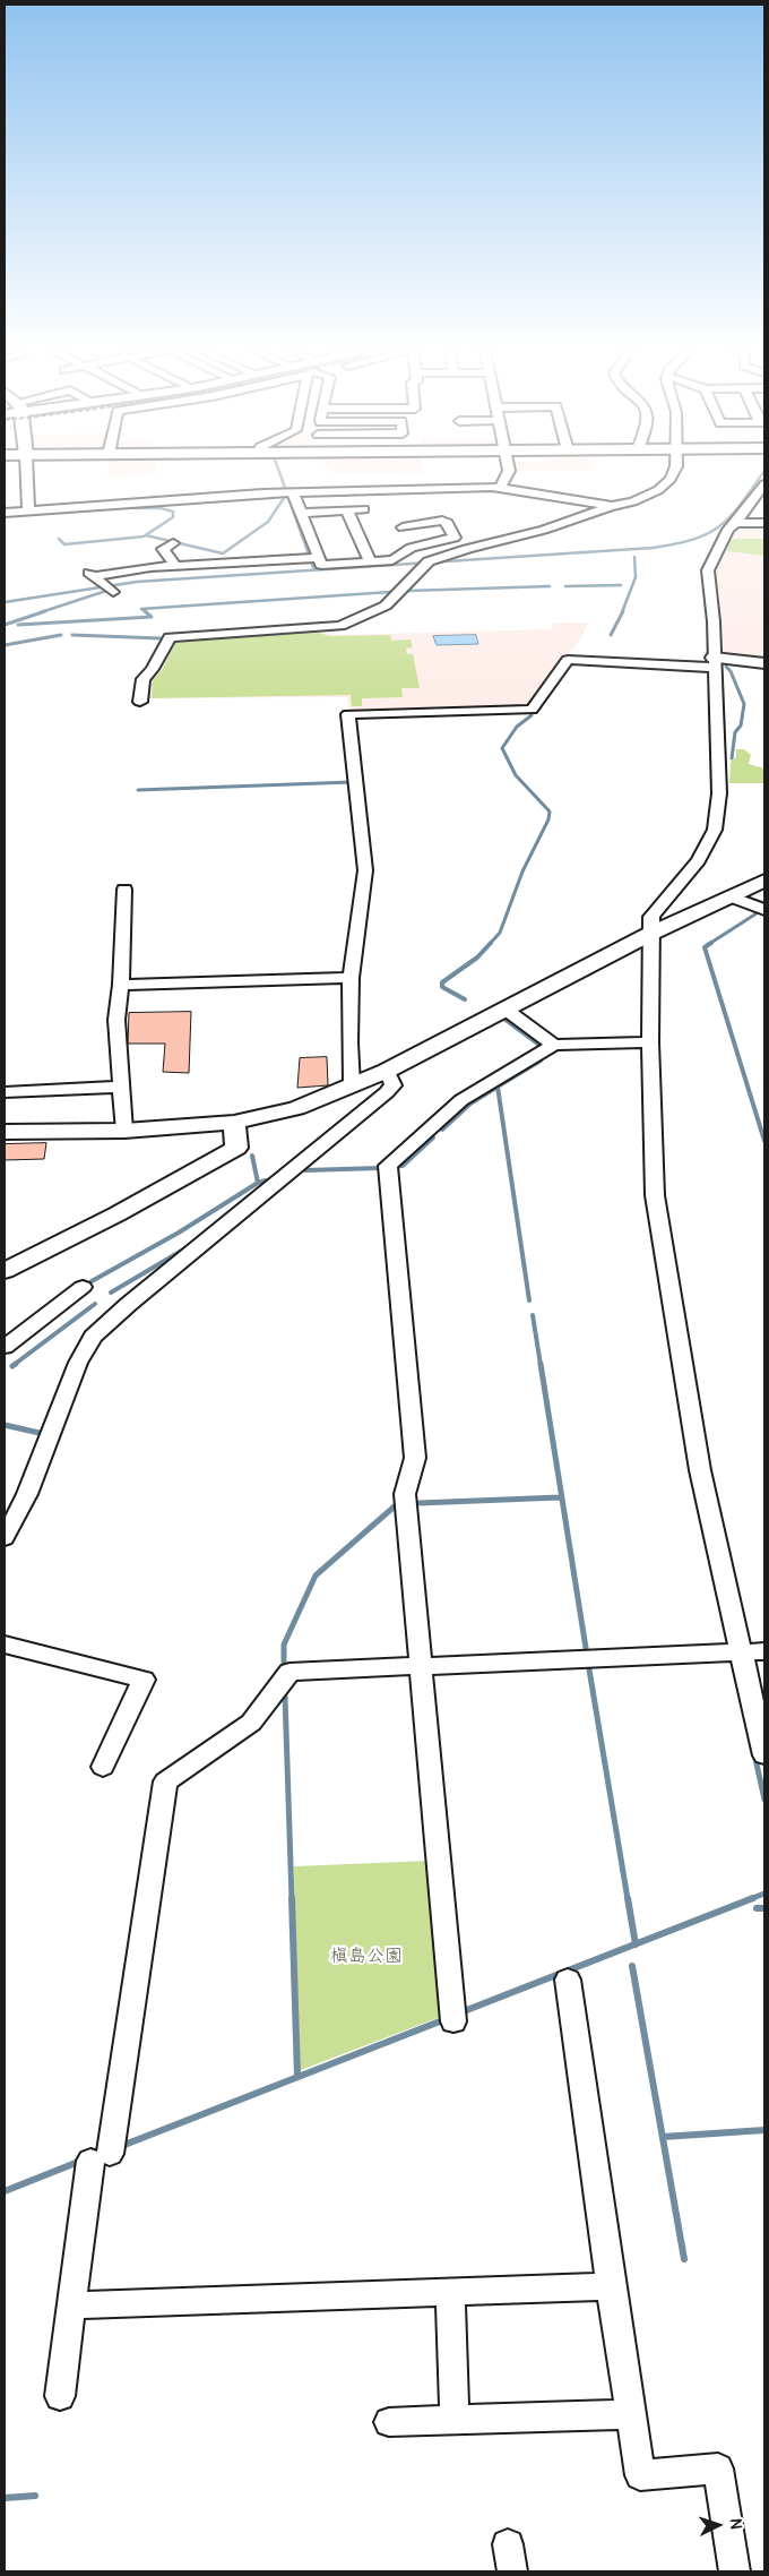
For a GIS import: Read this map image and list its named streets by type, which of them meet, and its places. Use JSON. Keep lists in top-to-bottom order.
{
  "parks": ["槇島公園"],
  "north": "right"
}
